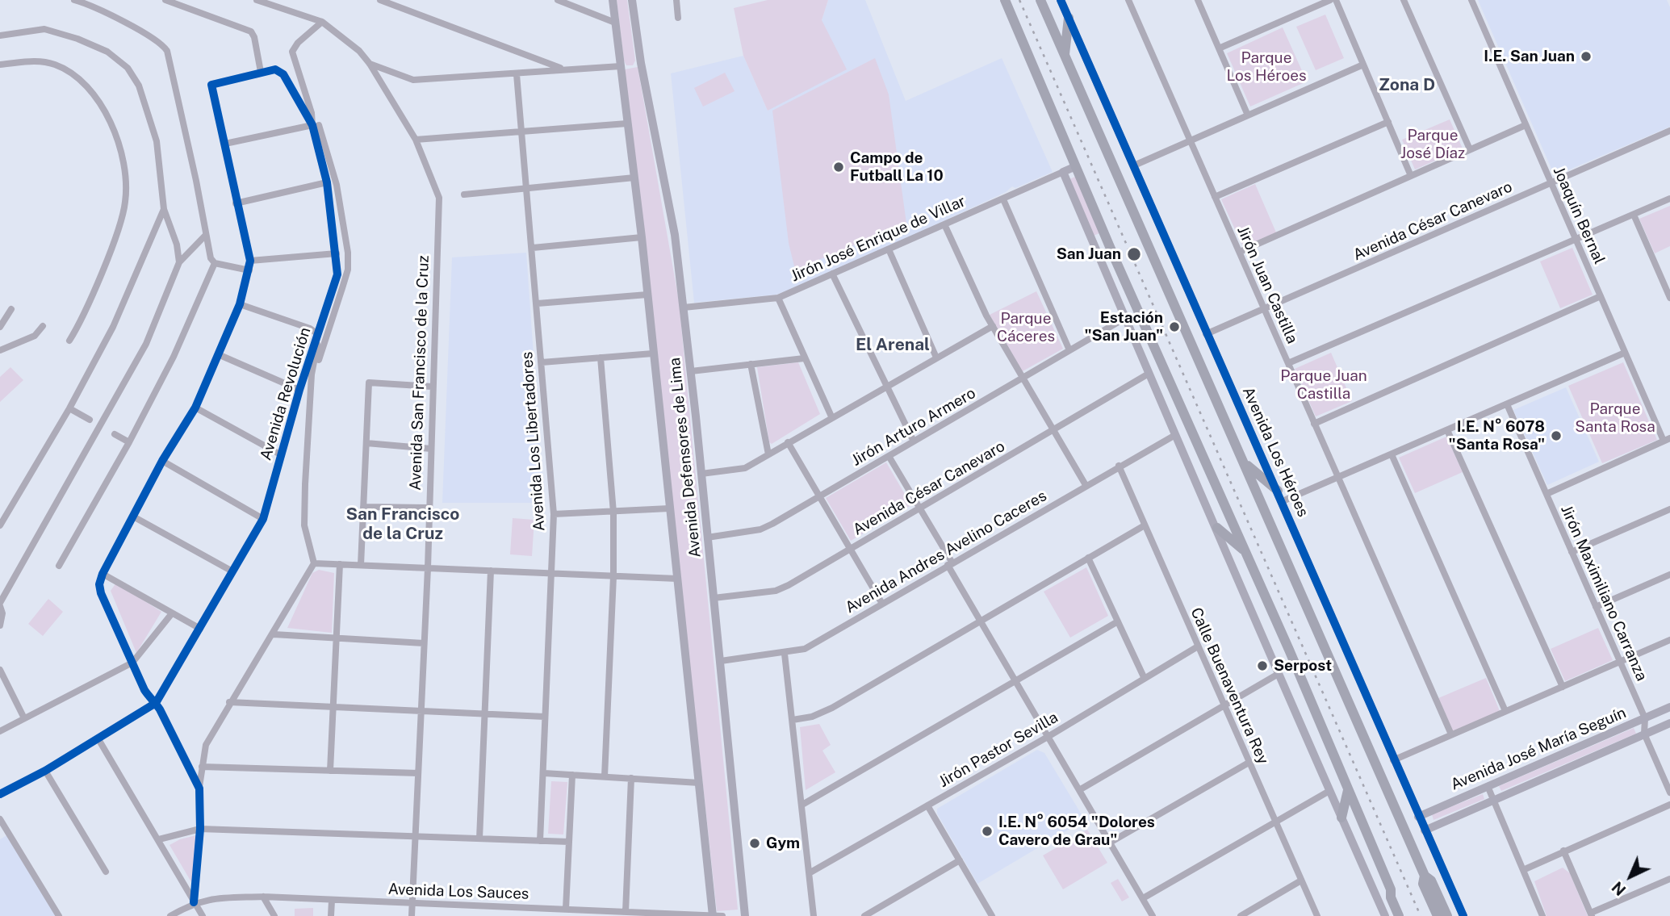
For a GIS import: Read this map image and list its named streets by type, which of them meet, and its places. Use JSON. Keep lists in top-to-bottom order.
{
  "streets": {
    "main road": ["Avenida Los Héroes"],
    "street": [
      "Joaquín Bernal",
      "Avenida César Canevaro",
      "Jirón José Enrique de Villar",
      "Jirón Juan Castilla",
      "Avenida San Francisco de la Cruz",
      "Avenida Revolución",
      "Jirón Arturo Armero",
      "Avenida Los Libertadores",
      "Avenida Defensores de Lima",
      "Avenida Andres Avelino Caceres",
      "Jirón Maximiliano Carranza",
      "Calle Buenaventura Rey",
      "Avenida José María Seguín",
      "Jirón Pastor Sevilla",
      "Avenida Los Sauces"
    ]
  },
  "crossings": [
    ["Joaquín Bernal", "Avenida César Canevaro"],
    ["Avenida César Canevaro", "Jirón Juan Castilla"],
    ["Avenida César Canevaro", "Avenida Los Héroes"],
    ["Avenida César Canevaro", "Avenida Defensores de Lima"],
    ["Jirón José Enrique de Villar", "Avenida Defensores de Lima"],
    ["Avenida San Francisco de la Cruz", "Avenida Los Sauces"],
    ["Jirón Arturo Armero", "Avenida Defensores de Lima"],
    ["Avenida Los Héroes", "Avenida José María Seguín"],
    ["Avenida Defensores de Lima", "Avenida Andres Avelino Caceres"],
    ["Avenida Defensores de Lima", "Avenida Los Sauces"],
    ["Avenida Andres Avelino Caceres", "Calle Buenaventura Rey"],
    ["Jirón Maximiliano Carranza", "Avenida José María Seguín"],
    ["Calle Buenaventura Rey", "Jirón Pastor Sevilla"]
  ],
  "districts": ["Zona D", "El Arenal", "San Francisco de la Cruz"],
  "parks": [
    "Parque Los Héroes",
    "Parque José Díaz",
    "Parque Cáceres",
    "Parque Juan Castilla",
    "Parque Santa Rosa"
  ],
  "places": [
    "I.E. San Juan",
    "Campo de Futball La 10",
    "San Juan",
    "Estación \"San Juan\"",
    "I.E. N° 6078 \"Santa Rosa\"",
    "Serpost",
    "I.E. N° 6054 \"Dolores Cavero de Grau\"",
    "Gym"
  ],
  "north": "bottom left"
}
